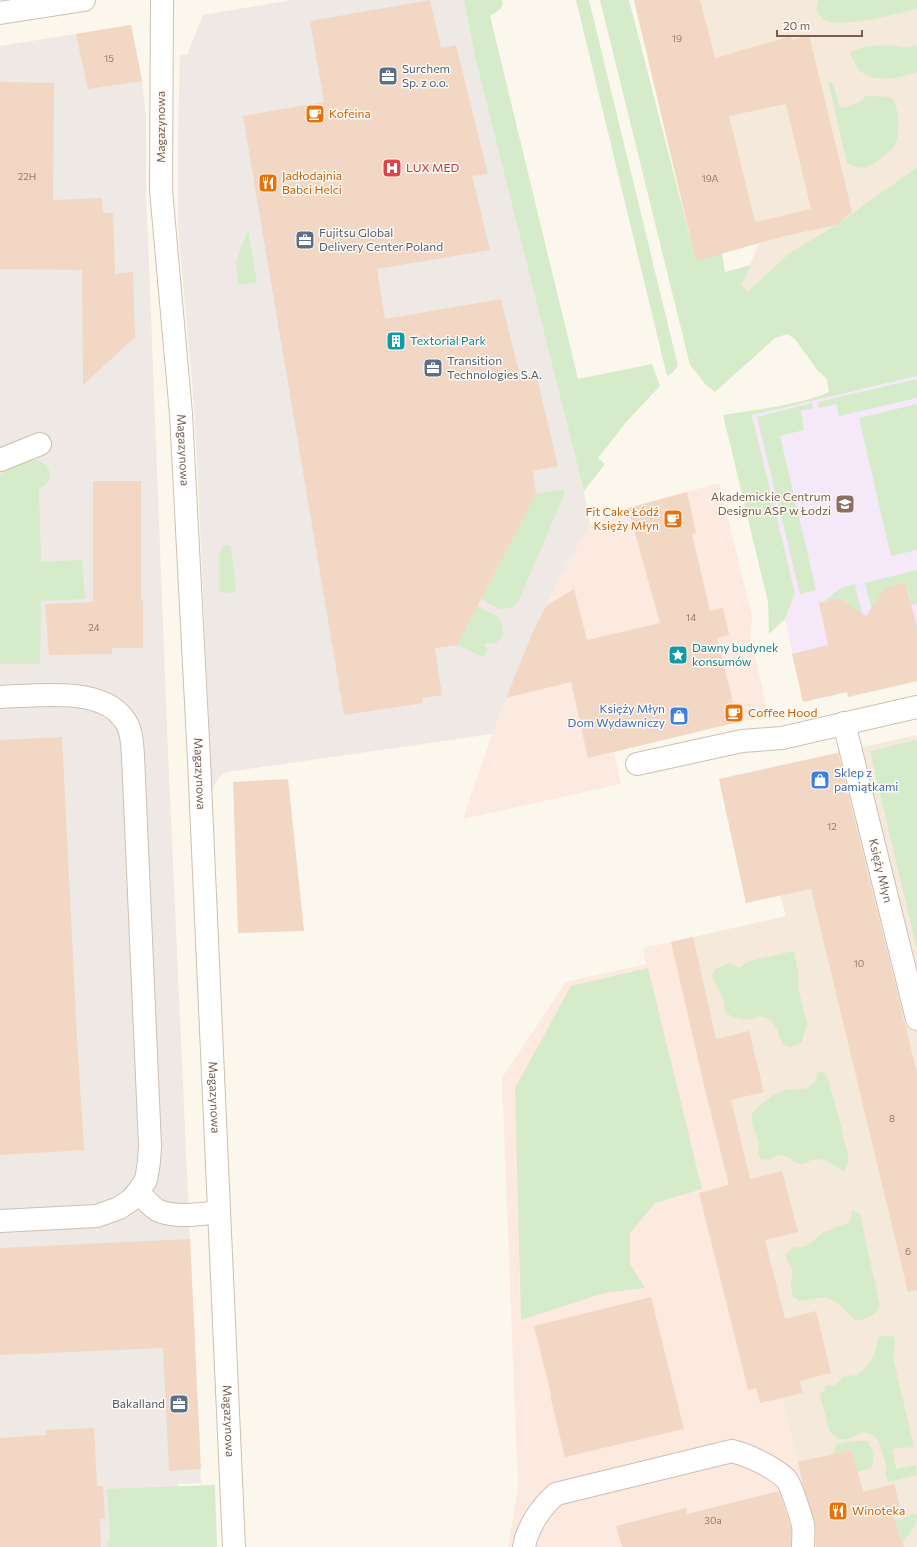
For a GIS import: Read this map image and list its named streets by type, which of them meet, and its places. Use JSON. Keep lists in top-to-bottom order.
{
  "streets": {
    "street": ["Magazynowa", "Księży Młyn"]
  },
  "places": {
    "office": [
      "Surchem Sp. z o.o.",
      "Fujitsu Global Delivery Center Poland",
      "Transition Technologies S.A.",
      "Bakalland"
    ],
    "cafe": ["Kofeina", "Fit Cake Łódź Księży Młyn", "Coffee Hood"],
    "hospital": ["LUX MED"],
    "restaurant": ["Jadłodajnia Babci Helci", "Winoteka"],
    "building": ["Textorial Park"],
    "school or university": ["Akademickie Centrum Designu ASP w Łodzi"],
    "place": ["Dawny budynek konsumów"],
    "shop": ["Księży Młyn Dom Wydawniczy", "Sklep z pamiątkami"]
  },
  "house_numbers": [
    "19",
    "15",
    "22H",
    "19A",
    "14",
    "24",
    "12",
    "10",
    "8",
    "6",
    "30a"
  ],
  "scale_bar": "20 m"
}
